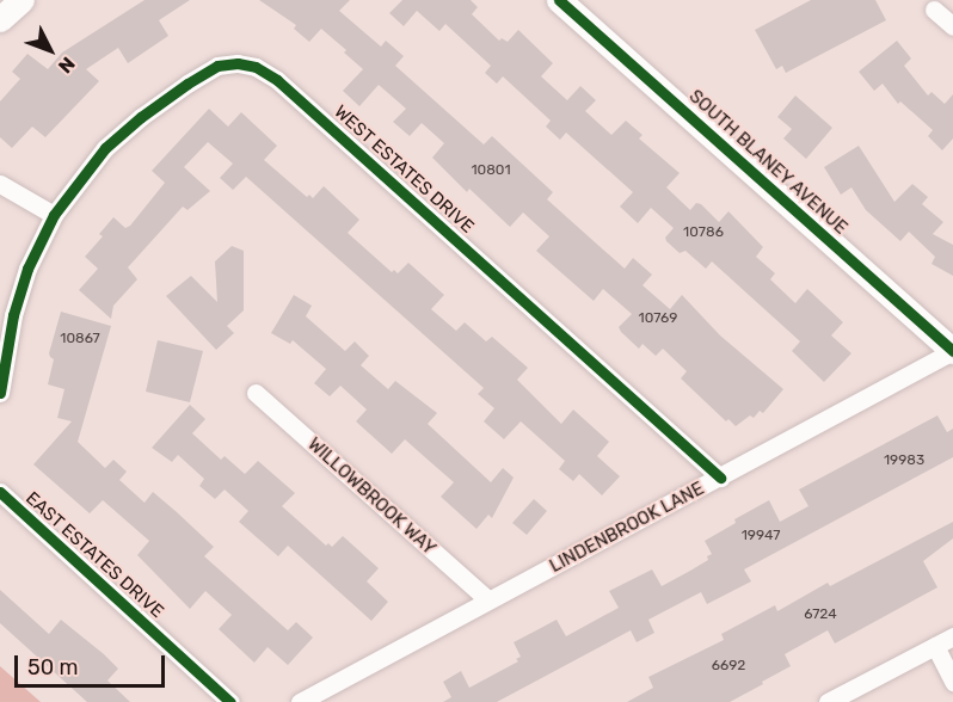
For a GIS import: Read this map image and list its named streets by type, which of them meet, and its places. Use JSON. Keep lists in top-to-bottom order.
{
  "streets": {
    "street": [
      "SOUTH BLANEY AVENUE",
      "WEST ESTATES DRIVE",
      "WILLOWBROOK WAY",
      "LINDENBROOK LANE",
      "EAST ESTATES DRIVE"
    ]
  },
  "crossings": [
    ["SOUTH BLANEY AVENUE", "LINDENBROOK LANE"],
    ["WEST ESTATES DRIVE", "LINDENBROOK LANE"],
    ["WILLOWBROOK WAY", "LINDENBROOK LANE"]
  ],
  "house_numbers": [
    "10801",
    "10786",
    "10769",
    "10867",
    "19983",
    "19947",
    "6724",
    "6692"
  ],
  "scale_bar": "50 m",
  "north": "bottom right"
}
